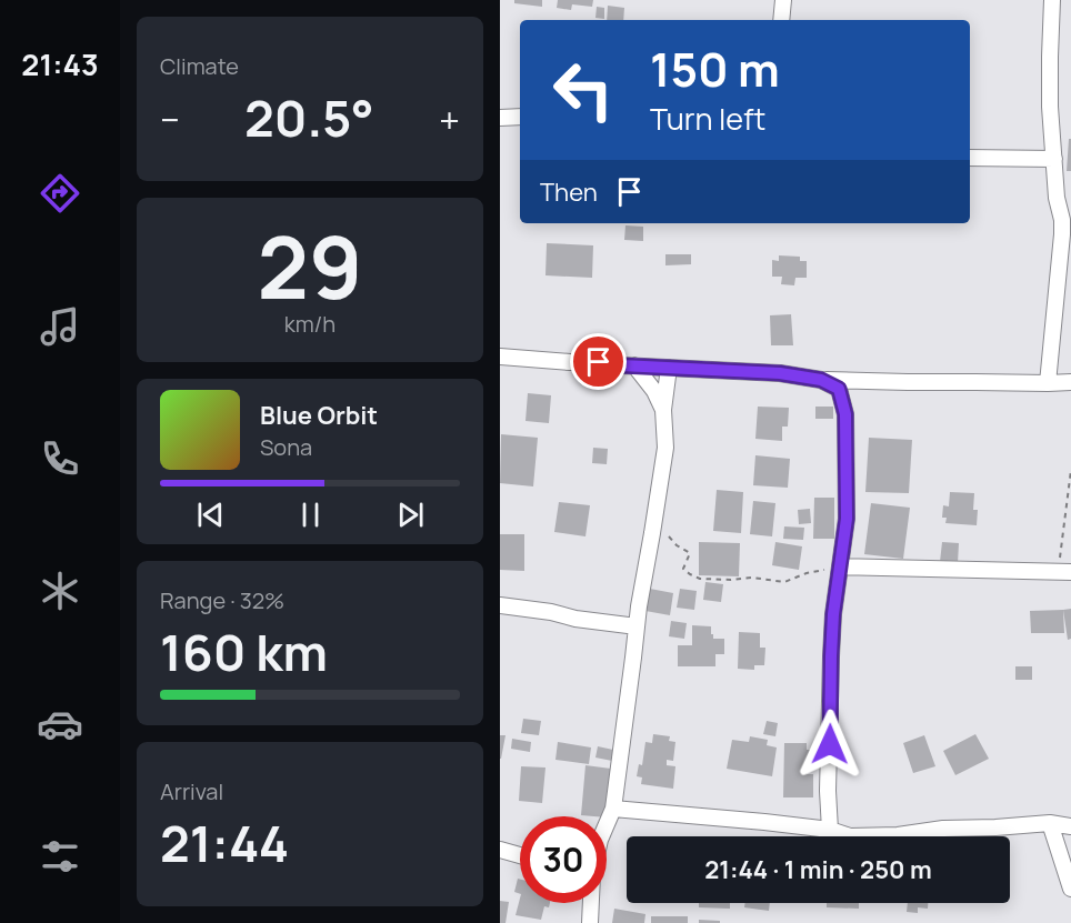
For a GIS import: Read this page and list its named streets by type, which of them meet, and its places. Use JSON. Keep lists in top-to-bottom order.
{
  "page": {
    "tabs": "21:43",
    "tile": [
      "Climate",
      ["29", "km/h"],
      ["Range · 32%", "160 km"],
      ["Arrival", "21:44"]
    ],
    "turn": ["150 m", "Turn left"],
    "heat": ["−", "20.5°", "+"],
    "then": "Then",
    "song": ["Blue Orbit", "Sona"],
    "limit": "30",
    "trip": "21:44 · 1 min · 250 m"
  }
}
